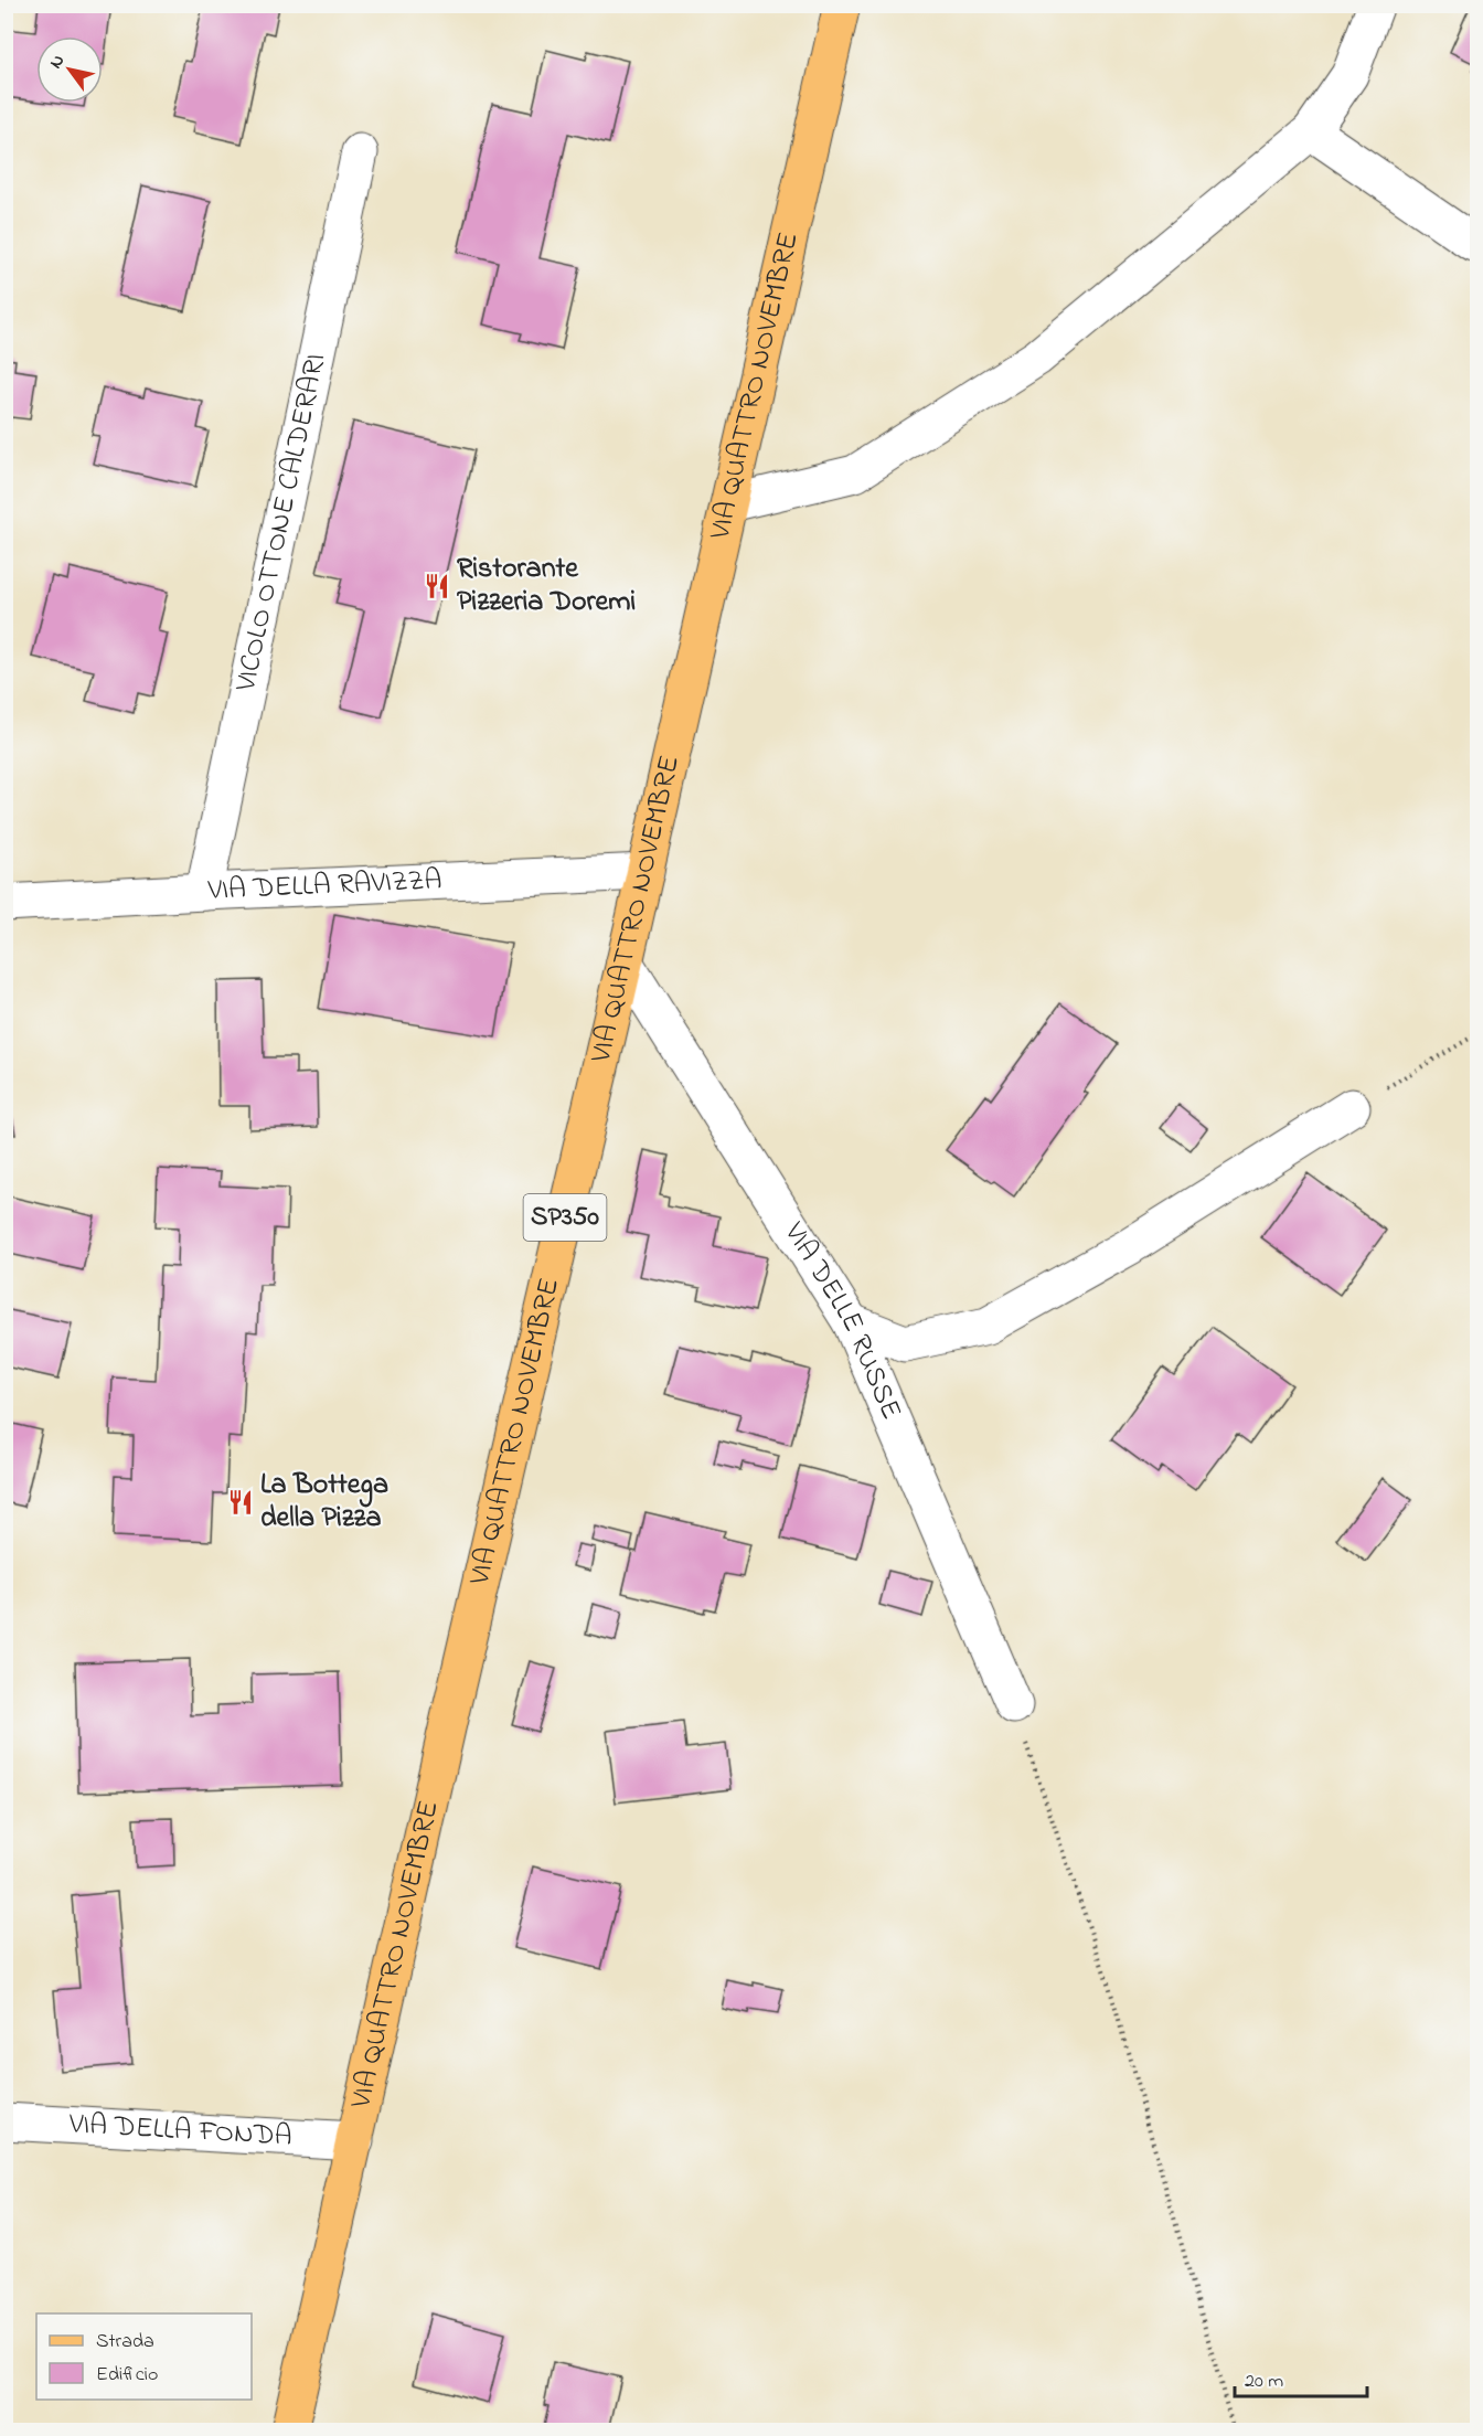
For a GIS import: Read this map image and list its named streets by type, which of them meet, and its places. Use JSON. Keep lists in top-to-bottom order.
{
  "streets": {
    "main road": ["VIA QUATTRO NOVEMBRE", "SP350"],
    "street": [
      "VICOLO OTTONE CALDERARI",
      "VIA DELLA RAVIZZA",
      "VIA DELLE RUSSE",
      "VIA DELLA FONDA"
    ]
  },
  "crossings": [
    ["VIA QUATTRO NOVEMBRE", "VIA DELLA RAVIZZA"],
    ["VIA QUATTRO NOVEMBRE", "VIA DELLE RUSSE"],
    ["VIA QUATTRO NOVEMBRE", "VIA DELLA FONDA"],
    ["VICOLO OTTONE CALDERARI", "VIA DELLA RAVIZZA"]
  ],
  "places": {
    "restaurant": ["Ristorante Pizzeria Doremi", "La Bottega della Pizza"]
  },
  "legend": ["Strada", "Edificio"],
  "scale_bar": "20 m",
  "north": "top left"
}
